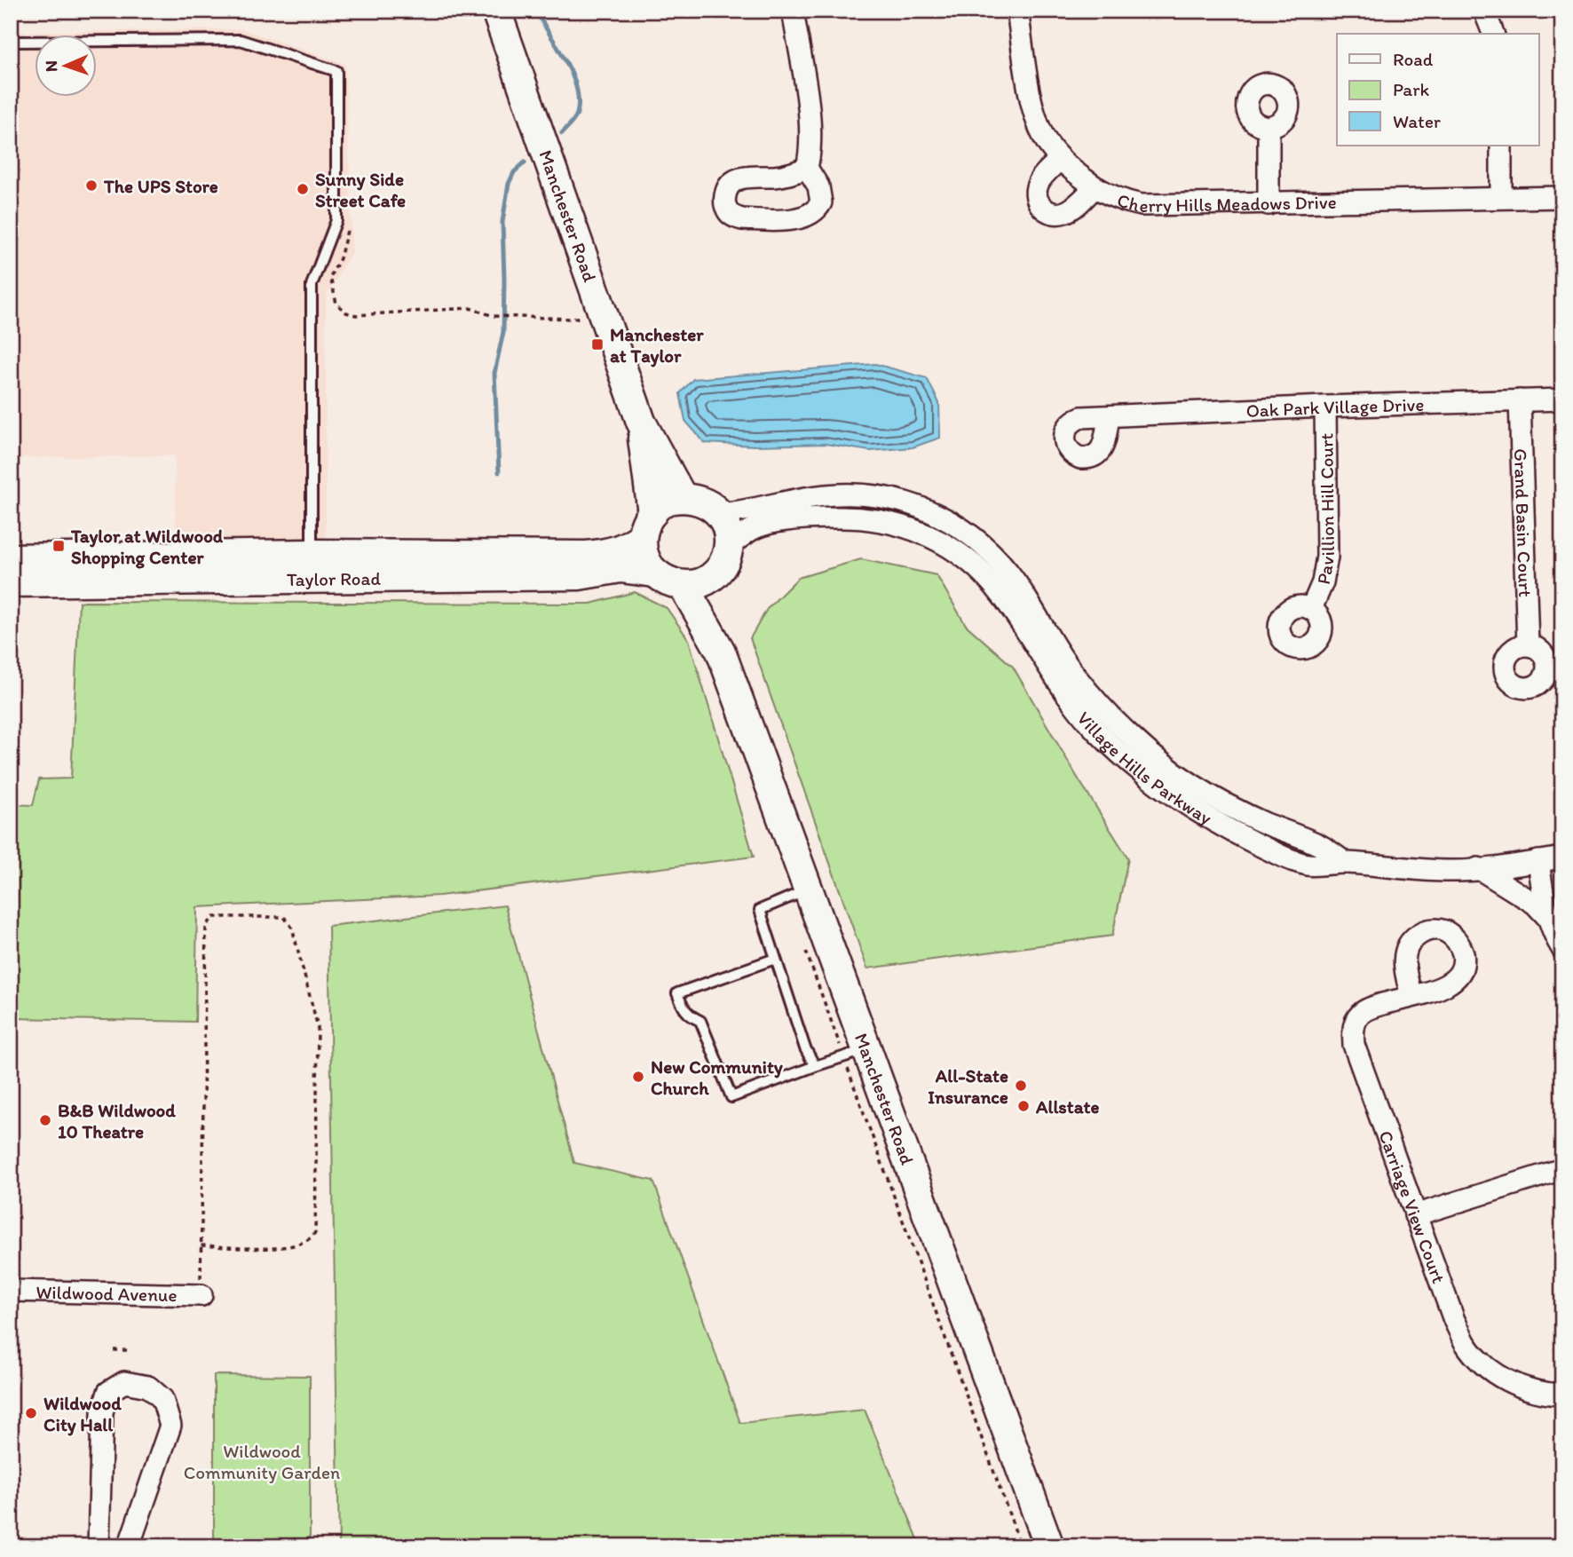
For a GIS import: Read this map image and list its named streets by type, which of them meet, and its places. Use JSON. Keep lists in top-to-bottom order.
{
  "streets": {
    "street": [
      "Cherry Hills Meadows Drive",
      "Manchester Road",
      "Oak Park Village Drive",
      "Pavillion Hill Court",
      "Grand Basin Court",
      "Taylor Road",
      "Village Hills Parkway",
      "Carriage View Court",
      "Wildwood Avenue"
    ]
  },
  "crossings": [
    ["Manchester Road", "Taylor Road"],
    ["Manchester Road", "Village Hills Parkway"],
    ["Oak Park Village Drive", "Pavillion Hill Court"],
    ["Oak Park Village Drive", "Grand Basin Court"],
    ["Taylor Road", "Village Hills Parkway"]
  ],
  "parks": ["Wildwood Community Garden"],
  "places": {
    "other": [
      "The UPS Store",
      "Sunny Side Street Cafe",
      "New Community Church",
      "All-State Insurance",
      "Allstate",
      "B&B Wildwood 10 Theatre",
      "Wildwood City Hall"
    ],
    "transit": ["Manchester at Taylor", "Taylor at Wildwood Shopping Center"]
  },
  "legend": ["Road", "Park", "Water"],
  "north": "left"
}
